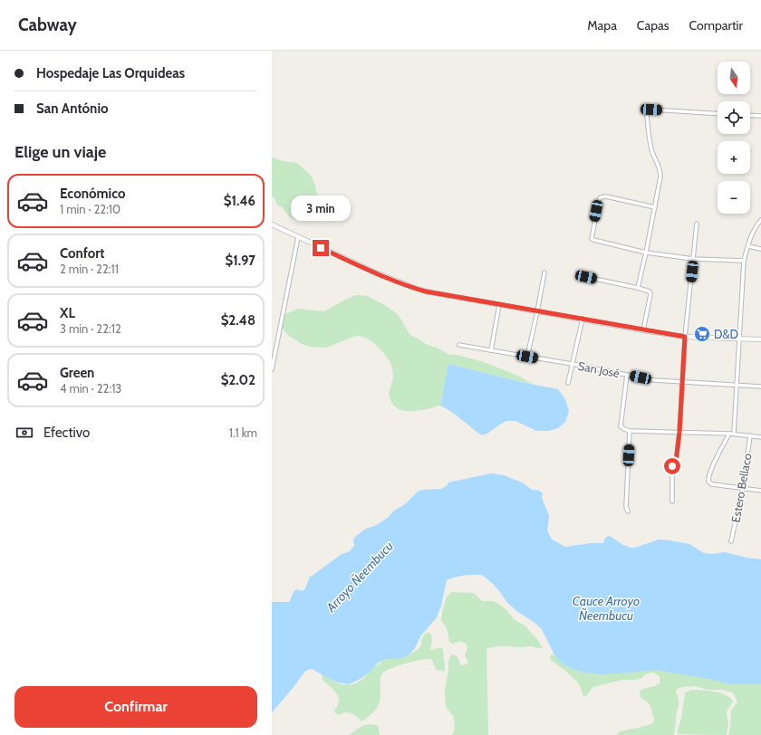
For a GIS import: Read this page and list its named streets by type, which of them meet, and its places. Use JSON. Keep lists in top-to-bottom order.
{
  "streets": {
    "street": ["San José", "Estero Bellaco"]
  },
  "water": ["Arroyo Ñeembucu", "Cauce Arroyo Ñeembucu"],
  "places": {
    "supermarket": ["D&D"]
  },
  "north": "bottom",
  "page": {
    "header": "Cabway",
    "nav": ["Mapa", "Capas", "Compartir"],
    "banner": ["Hospedaje Las Orquideas", "San António"],
    "map_buttons": ["+", "−"],
    "heading": "Elige un viaje",
    "list": [
      {
        "name": "Económico",
        "note": "1 min · 22:10",
        "value": "$1.46"
      },
      {
        "name": "Confort",
        "note": "2 min · 22:11",
        "value": "$1.97"
      },
      {
        "name": "XL",
        "note": "3 min · 22:12",
        "value": "$2.48"
      },
      {
        "name": "Green",
        "note": "4 min · 22:13",
        "value": "$2.02"
      }
    ],
    "bubble": "3 min",
    "pay": ["Efectivo", "1.1 km"],
    "buttons": "Confirmar"
  }
}
